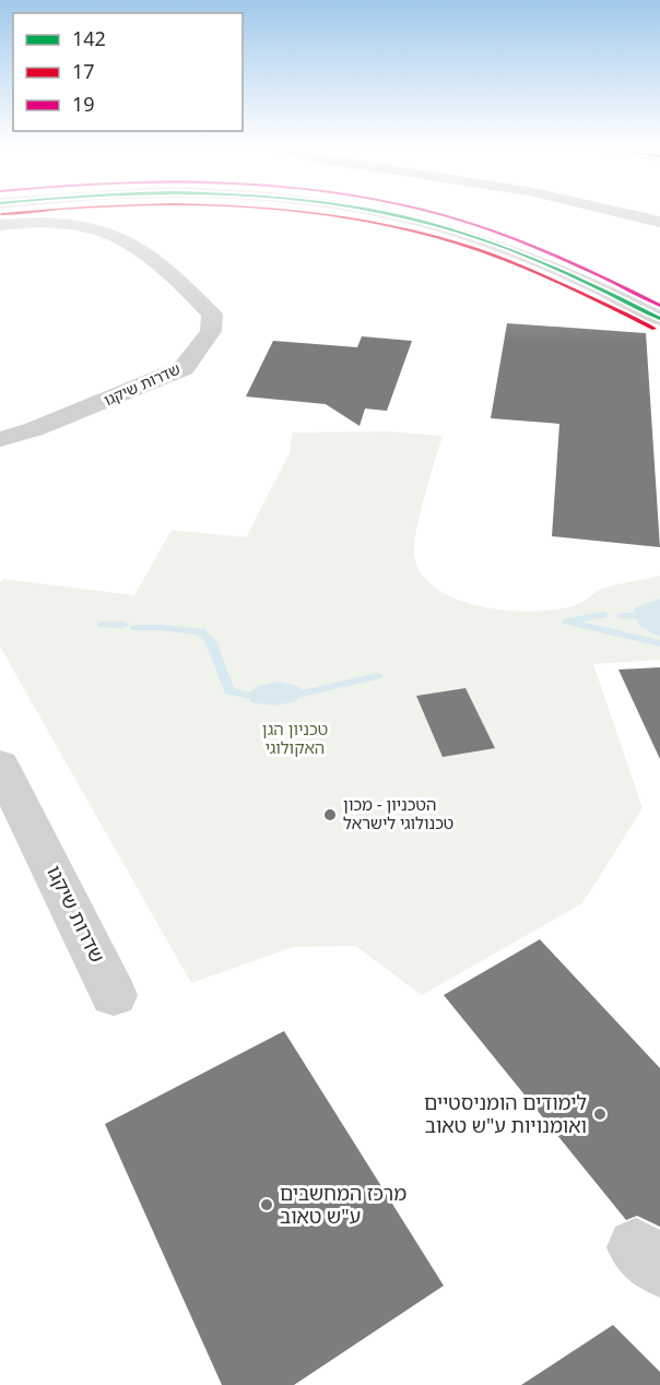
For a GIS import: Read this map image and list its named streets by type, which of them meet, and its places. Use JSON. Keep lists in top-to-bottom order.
{
  "streets": {
    "street": ["שדרות שיקגו"]
  },
  "parks": ["טכניון הגן האקולוגי"],
  "places": ["הטכניון - מכון טכנולוגי לישראל", "לימודים הומניסטיים ואומנויות ע\"ש טאוב", "מרכז המחשבים ע\"ש טאוב"],
  "lines": ["transit line 142", "transit line 17", "transit line 19"],
  "legend": ["142", "17", "19"]
}
